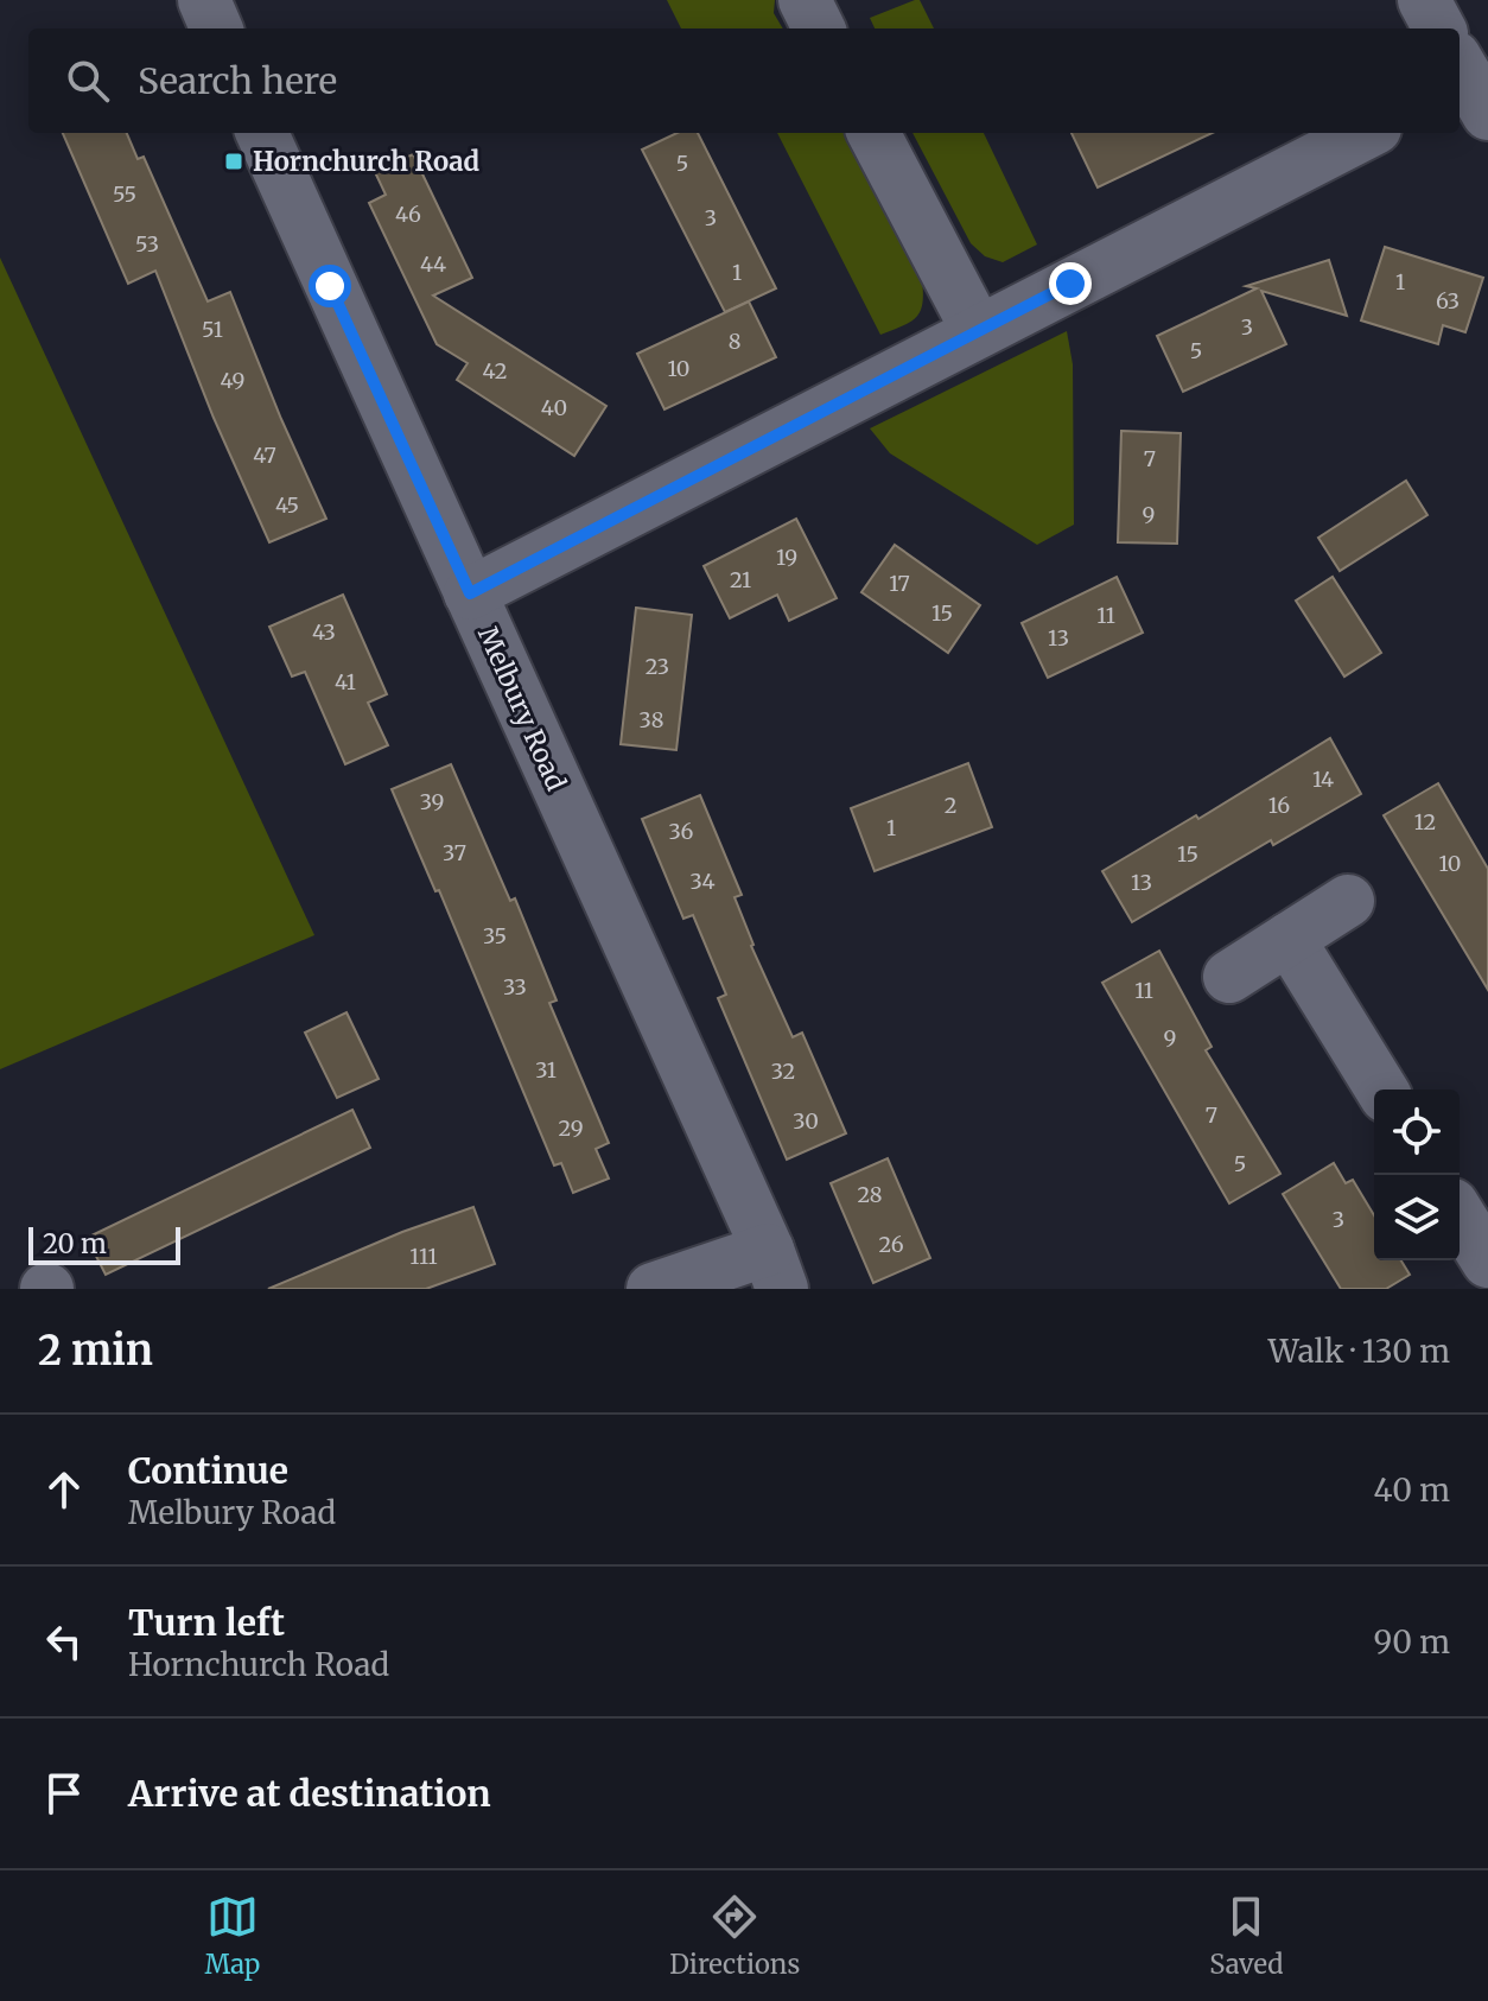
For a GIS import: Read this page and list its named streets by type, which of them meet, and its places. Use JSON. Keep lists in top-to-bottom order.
{
  "streets": {
    "street": ["Melbury Road"]
  },
  "places": {
    "transit": ["Hornchurch Road"]
  },
  "house_numbers": [
    "5",
    "55",
    "46",
    "3",
    "53",
    "44",
    "1",
    "1",
    "63",
    "3",
    "51",
    "8",
    "5",
    "10",
    "42",
    "49",
    "40",
    "47",
    "7",
    "45",
    "9",
    "19",
    "21",
    "17",
    "15",
    "11",
    "43",
    "13",
    "23",
    "41",
    "38",
    "14",
    "39",
    "2",
    "16",
    "12",
    "1",
    "36",
    "37",
    "15",
    "10",
    "34",
    "13",
    "35",
    "33",
    "11",
    "9",
    "31",
    "32",
    "7",
    "30",
    "29",
    "5",
    "28",
    "3",
    "26",
    "111"
  ],
  "scale_bar": "20 m",
  "page": {
    "search": "Search here",
    "scale": "20 m",
    "heading": ["2 min", "Walk · 130 m"],
    "list": [
      ["Continue", "Melbury Road", "40 m"],
      ["Turn left", "Hornchurch Road", "90 m"],
      "Arrive at destination"
    ],
    "nav": ["Map", "Directions", "Saved"]
  }
}
